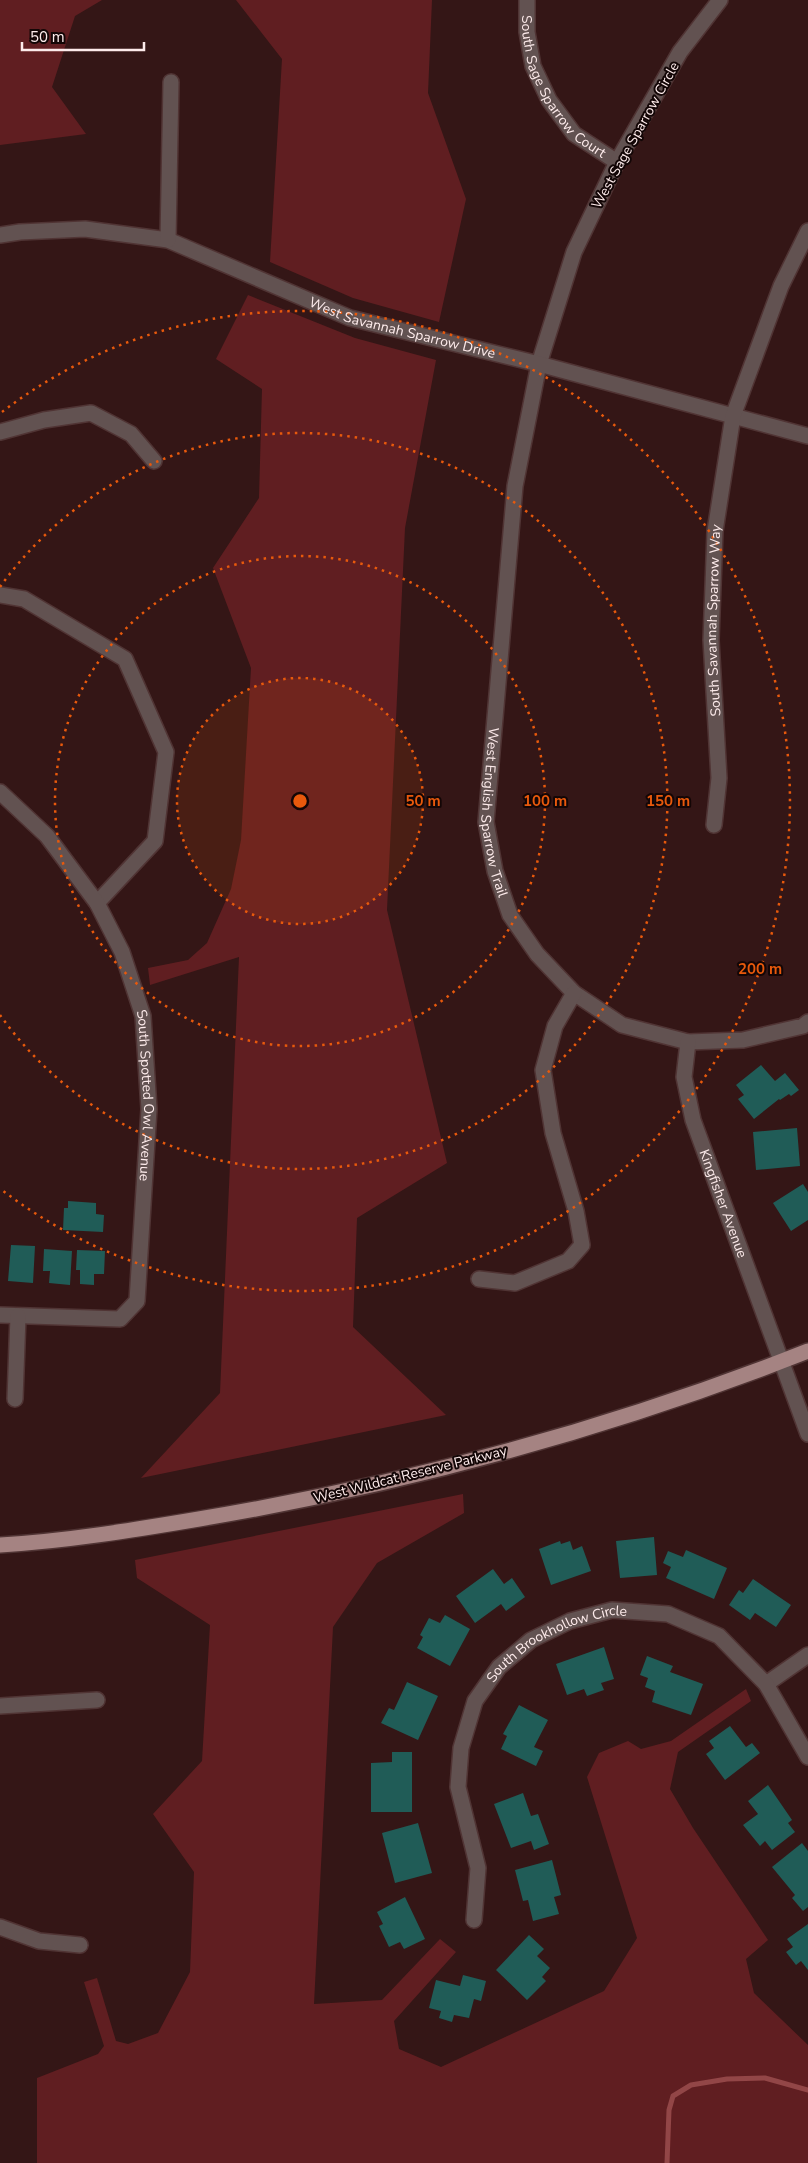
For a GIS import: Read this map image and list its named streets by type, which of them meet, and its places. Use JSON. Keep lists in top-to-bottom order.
{
  "streets": {
    "main road": ["West Wildcat Reserve Parkway"],
    "street": [
      "South Sage Sparrow Court",
      "West Sage Sparrow Circle",
      "West Savannah Sparrow Drive",
      "South Savannah Sparrow Way",
      "West English Sparrow Trail",
      "South Spotted Owl Avenue",
      "Kingfisher Avenue",
      "South Brookhollow Circle"
    ]
  },
  "crossings": [
    ["South Sage Sparrow Court", "West Sage Sparrow Circle"],
    ["West Sage Sparrow Circle", "West Savannah Sparrow Drive"],
    ["West Sage Sparrow Circle", "West English Sparrow Trail"],
    ["West Savannah Sparrow Drive", "South Savannah Sparrow Way"],
    ["West Savannah Sparrow Drive", "West English Sparrow Trail"],
    ["West English Sparrow Trail", "Kingfisher Avenue"],
    ["Kingfisher Avenue", "West Wildcat Reserve Parkway"]
  ],
  "scale_bar": "50 m",
  "rings": [
    "50 m",
    "100 m",
    "150 m",
    "200 m"
  ]
}
